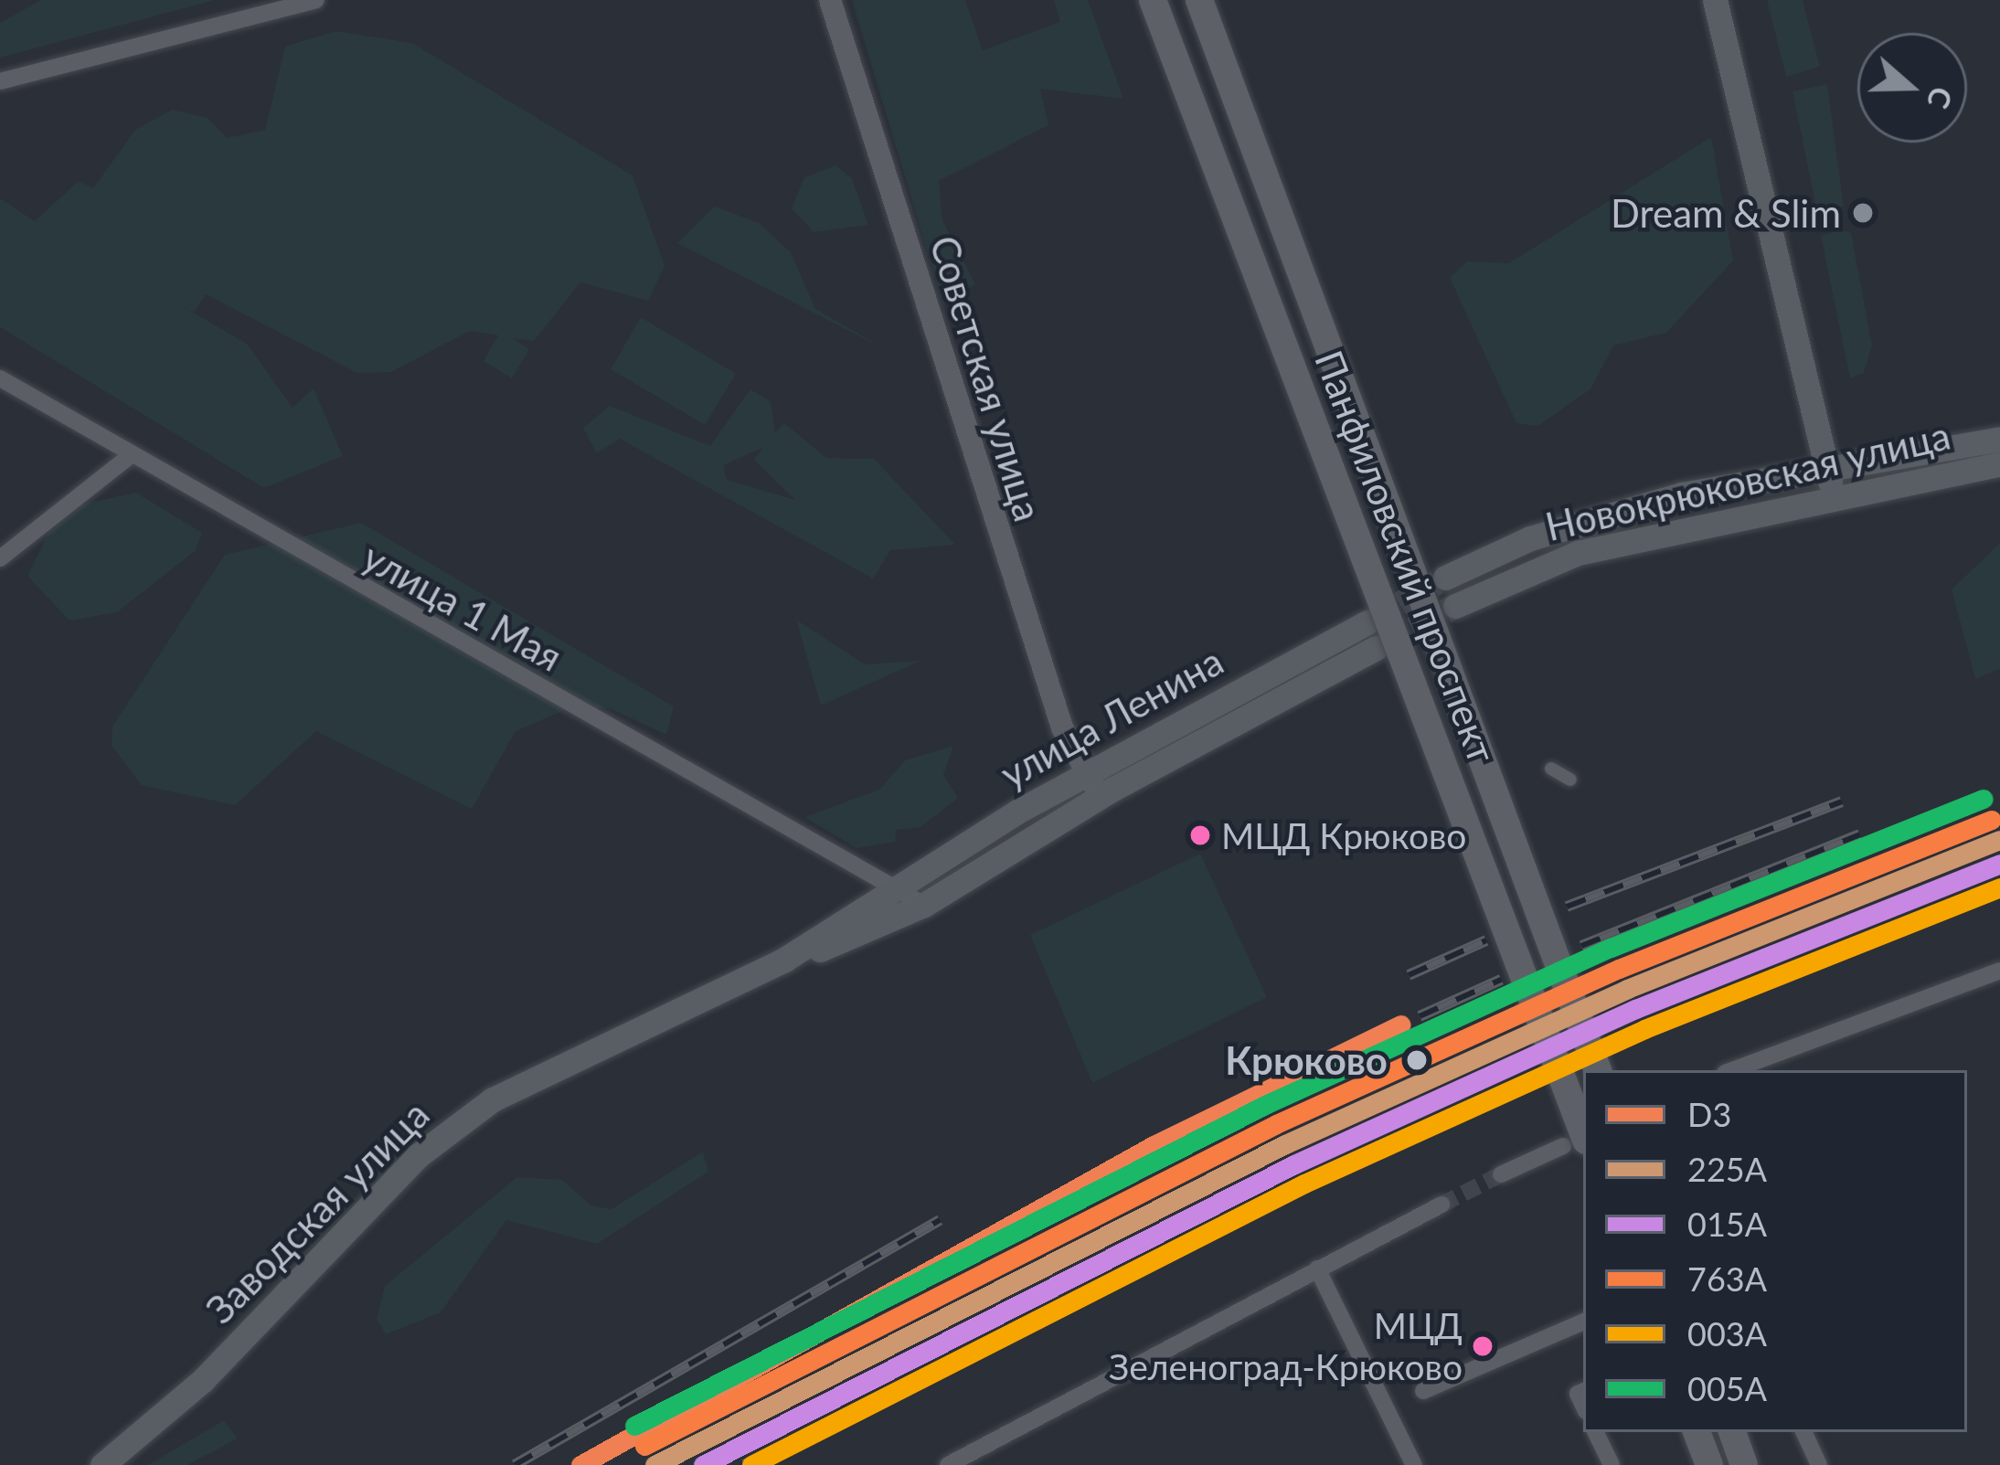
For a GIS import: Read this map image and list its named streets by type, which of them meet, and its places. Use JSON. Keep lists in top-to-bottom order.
{
  "streets": {
    "main road": [
      "Новокрюковская улица",
      "Панфиловский проспект",
      "улица Ленина",
      "Заводская улица"
    ],
    "street": ["Советская улица", "улица 1 Мая"]
  },
  "crossings": [
    ["Советская улица", "улица Ленина"],
    ["улица 1 Мая", "улица Ленина"],
    ["улица 1 Мая", "Заводская улица"],
    ["улица Ленина", "Заводская улица"]
  ],
  "places": [
    "Dream & Slim",
    "МЦД Крюково",
    "Крюково",
    "МЦД Зеленоград-Крюково"
  ],
  "lines": [
    "transit line 005А",
    "transit line 763А",
    "transit line 225А",
    "transit line 015А",
    "transit line 003А",
    "transit line D3"
  ],
  "legend": [
    "D3",
    "225А",
    "015А",
    "763А",
    "003А",
    "005А"
  ],
  "north": "right"
}
